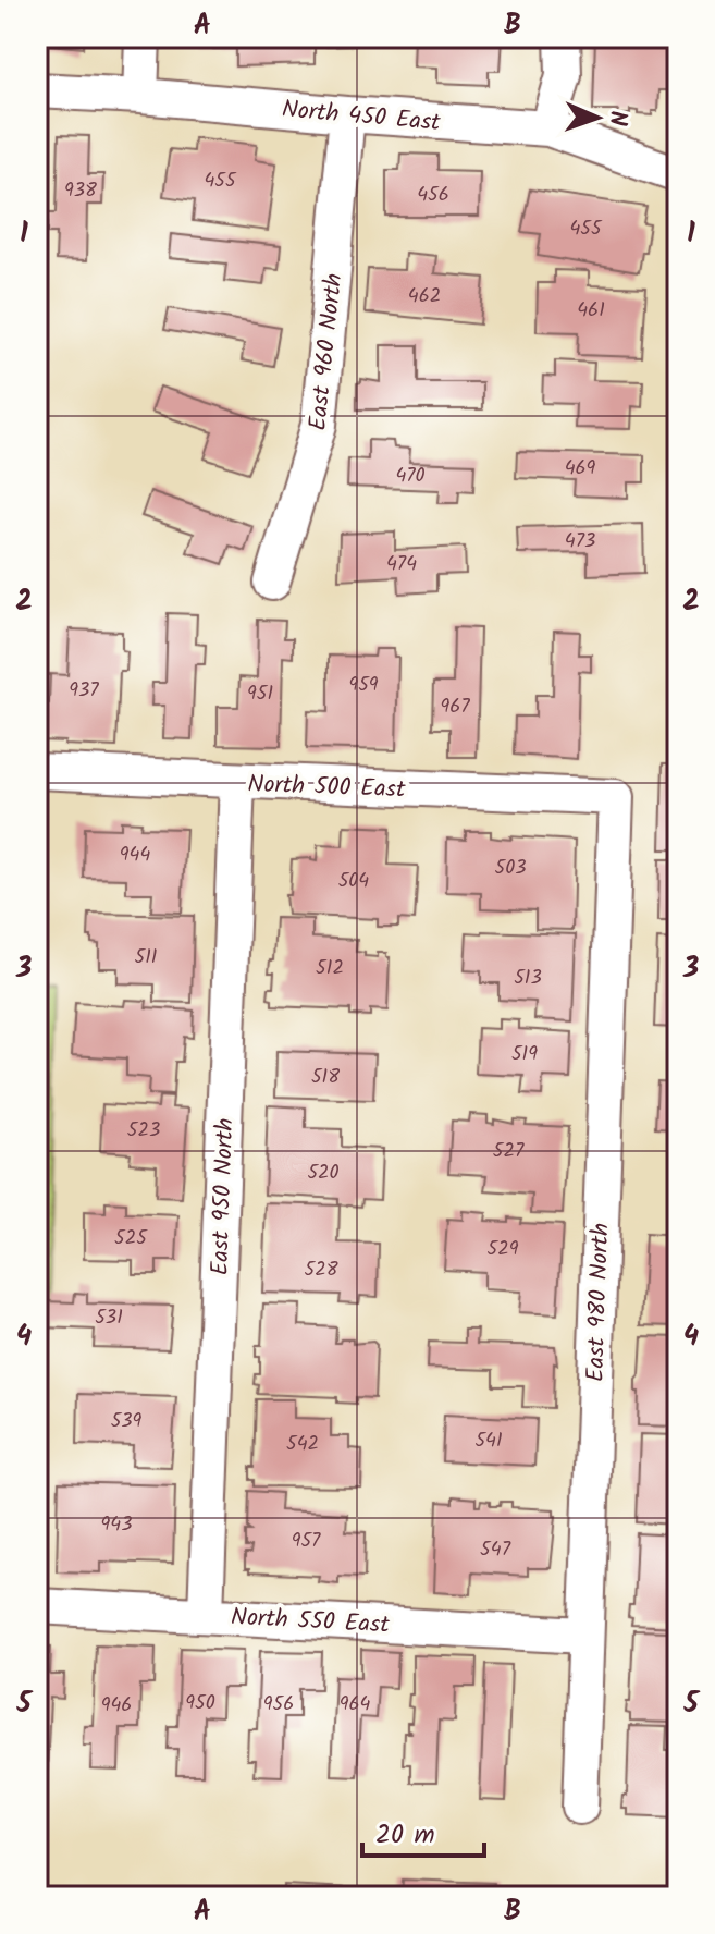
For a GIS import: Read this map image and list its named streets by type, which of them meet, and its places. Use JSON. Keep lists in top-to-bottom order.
{
  "streets": {
    "street": [
      "North 450 East",
      "East 960 North",
      "North 500 East",
      "East 950 North",
      "East 980 North",
      "North 550 East"
    ]
  },
  "crossings": [
    ["North 450 East", "East 960 North"],
    ["North 500 East", "East 950 North"],
    ["North 500 East", "East 980 North"],
    ["East 950 North", "North 550 East"],
    ["East 980 North", "North 550 East"]
  ],
  "house_numbers": [
    "455",
    "938",
    "456",
    "455",
    "462",
    "461",
    "469",
    "470",
    "473",
    "474",
    "959",
    "937",
    "951",
    "967",
    "944",
    "503",
    "504",
    "511",
    "512",
    "513",
    "519",
    "518",
    "523",
    "527",
    "520",
    "525",
    "529",
    "528",
    "531",
    "539",
    "541",
    "542",
    "943",
    "957",
    "547",
    "950",
    "956",
    "964",
    "946"
  ],
  "scale_bar": "20 m",
  "north": "right",
  "grid": {
    "columns": ["A", "B"],
    "rows": [
      "1",
      "2",
      "3",
      "4",
      "5"
    ]
  }
}
